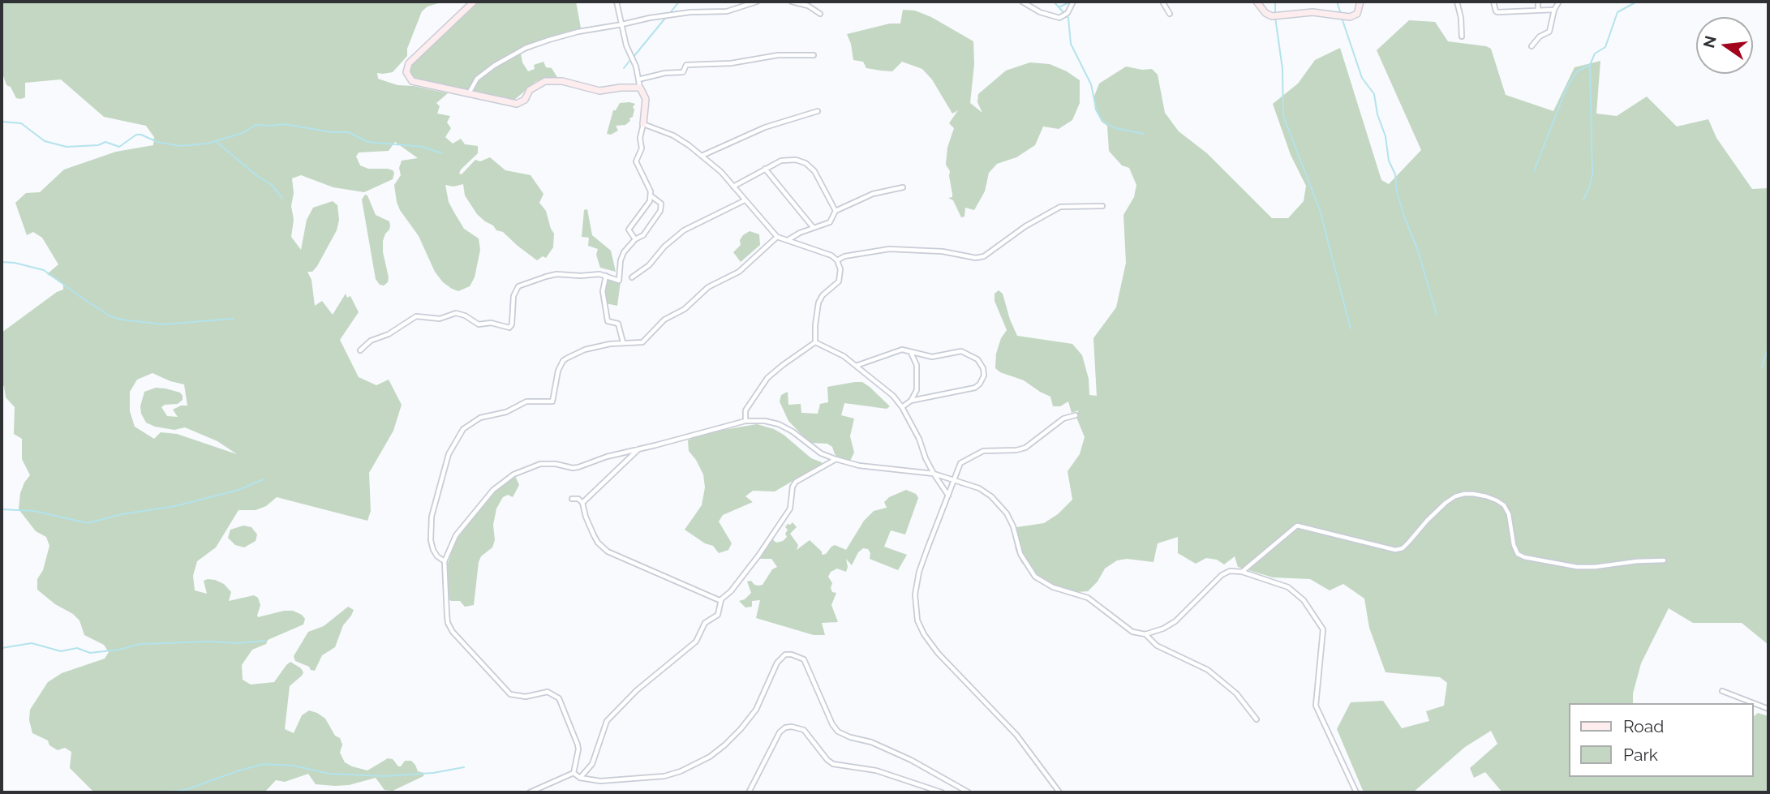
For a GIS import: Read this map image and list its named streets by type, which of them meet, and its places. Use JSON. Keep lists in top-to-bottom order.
{
  "legend": ["Road", "Park"],
  "north": "left"
}
